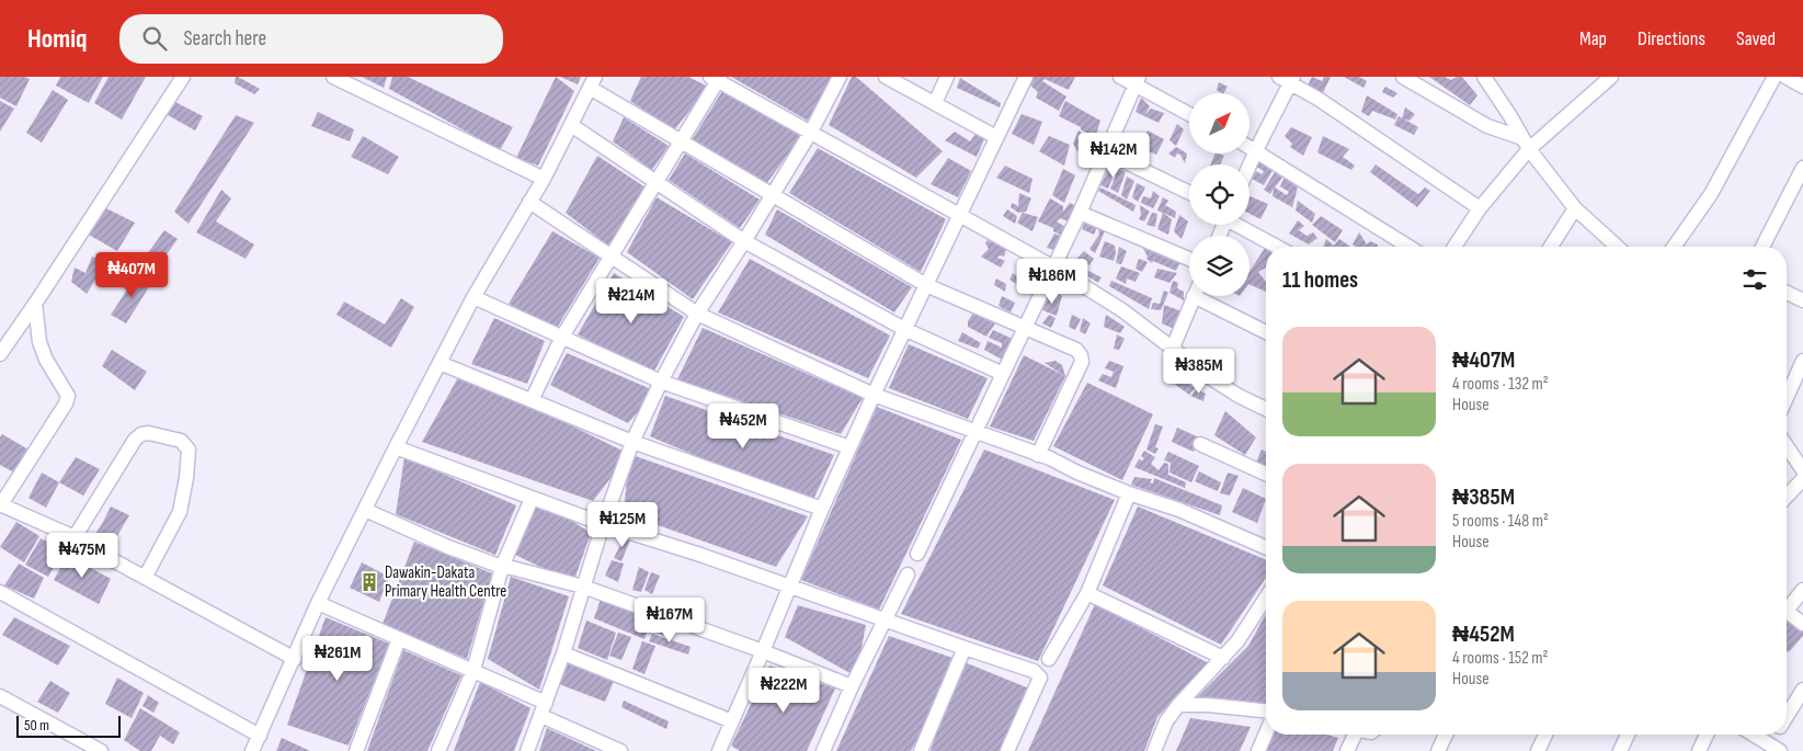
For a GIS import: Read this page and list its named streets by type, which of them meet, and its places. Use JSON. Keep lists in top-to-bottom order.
{
  "places": {
    "building": ["Dawakin-Dakata Primary Health Centre"]
  },
  "scale_bar": "50 m",
  "north": "top right",
  "page": {
    "header": "Homiq",
    "search": "Search here",
    "nav": ["Map", "Directions", "Saved"],
    "price": [
      "₦142M",
      "₦407M",
      "₦186M",
      "₦214M",
      "₦385M",
      "₦452M",
      "₦125M",
      "₦475M",
      "₦167M",
      "₦261M",
      "₦222M"
    ],
    "heading": "11 homes",
    "list": [
      {
        "name": "₦407M",
        "note": "4 rooms · 132 m² · House"
      },
      {
        "name": "₦385M",
        "note": "5 rooms · 148 m² · House"
      },
      {
        "name": "₦452M",
        "note": "4 rooms · 152 m² · House"
      }
    ],
    "scale": "50 m"
  }
}
